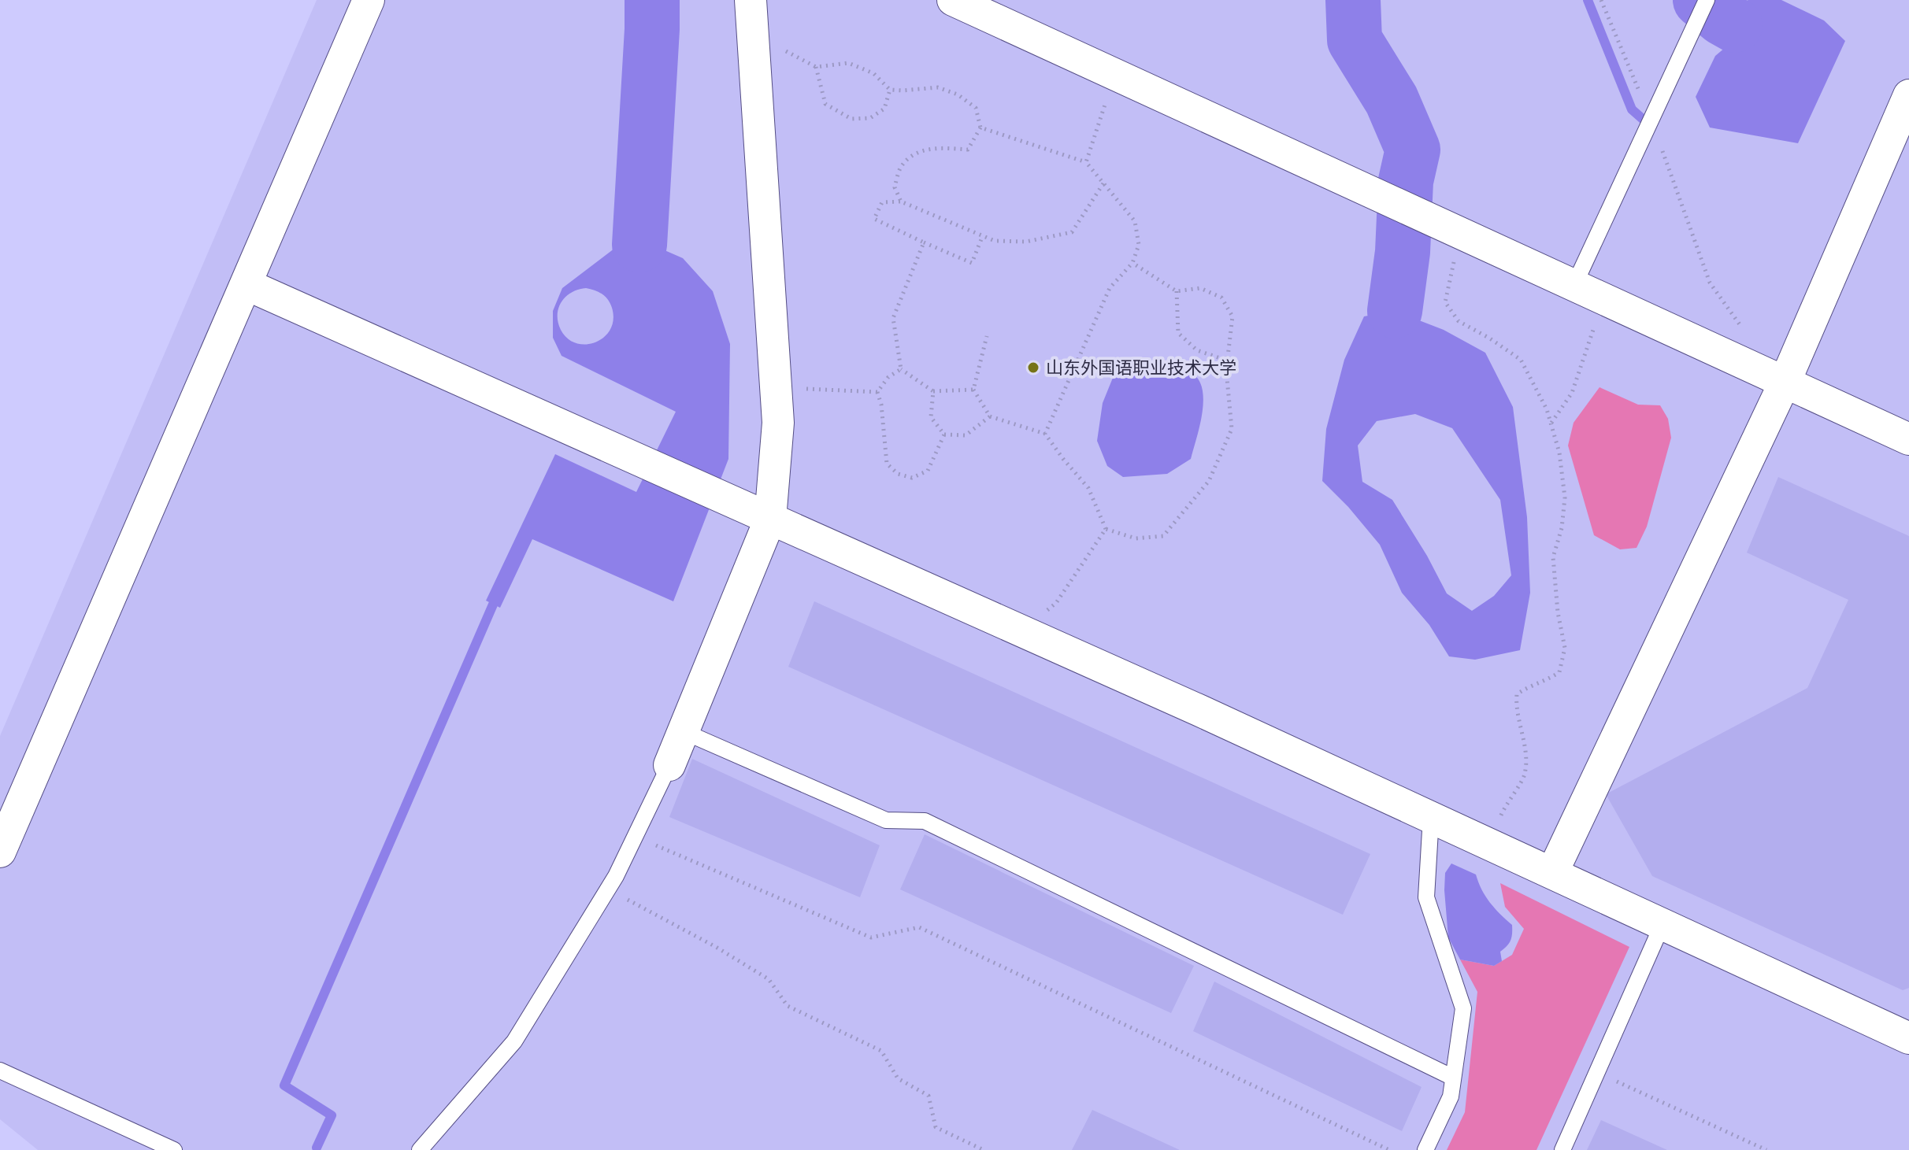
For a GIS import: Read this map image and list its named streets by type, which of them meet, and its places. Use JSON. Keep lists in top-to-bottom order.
{
  "places": ["山东外国语职业技术大学"]
}
